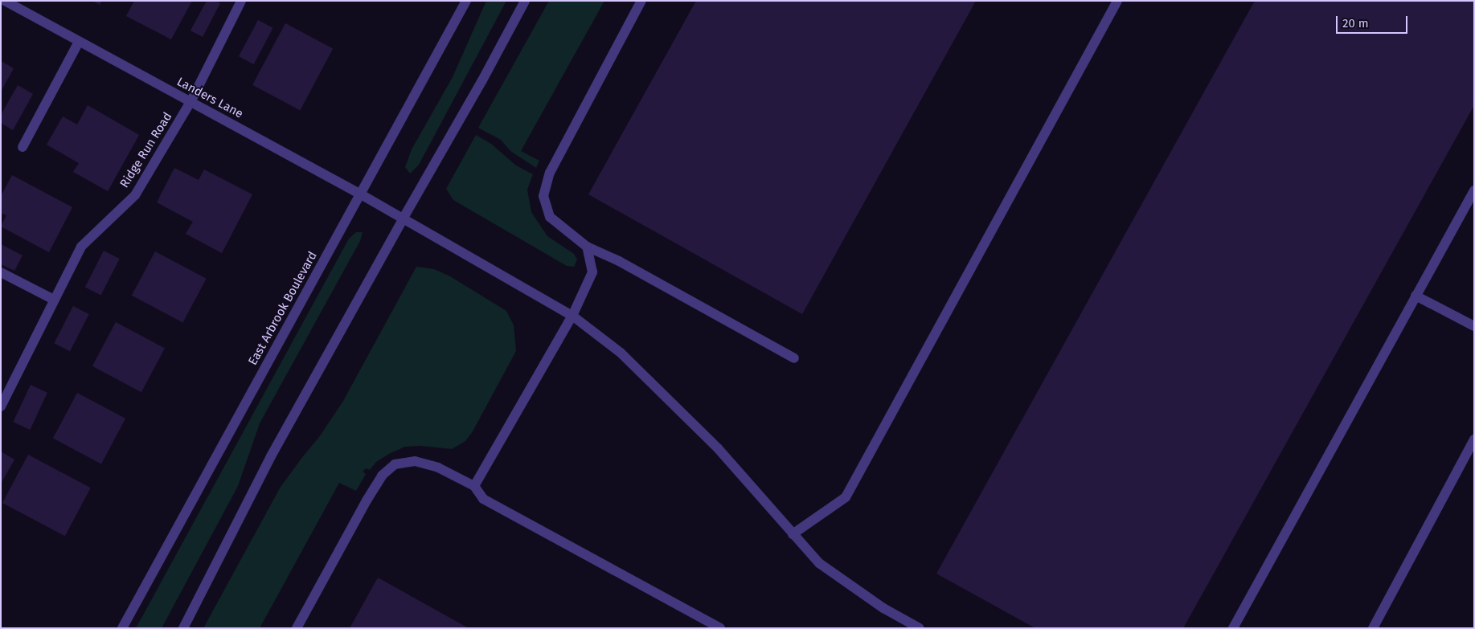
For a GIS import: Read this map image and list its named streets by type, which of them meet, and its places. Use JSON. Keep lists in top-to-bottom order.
{
  "streets": {
    "street": ["Landers Lane", "Ridge Run Road", "East Arbrook Boulevard"]
  },
  "crossings": [
    ["Landers Lane", "Ridge Run Road"],
    ["Landers Lane", "East Arbrook Boulevard"]
  ],
  "scale_bar": "20 m"
}
